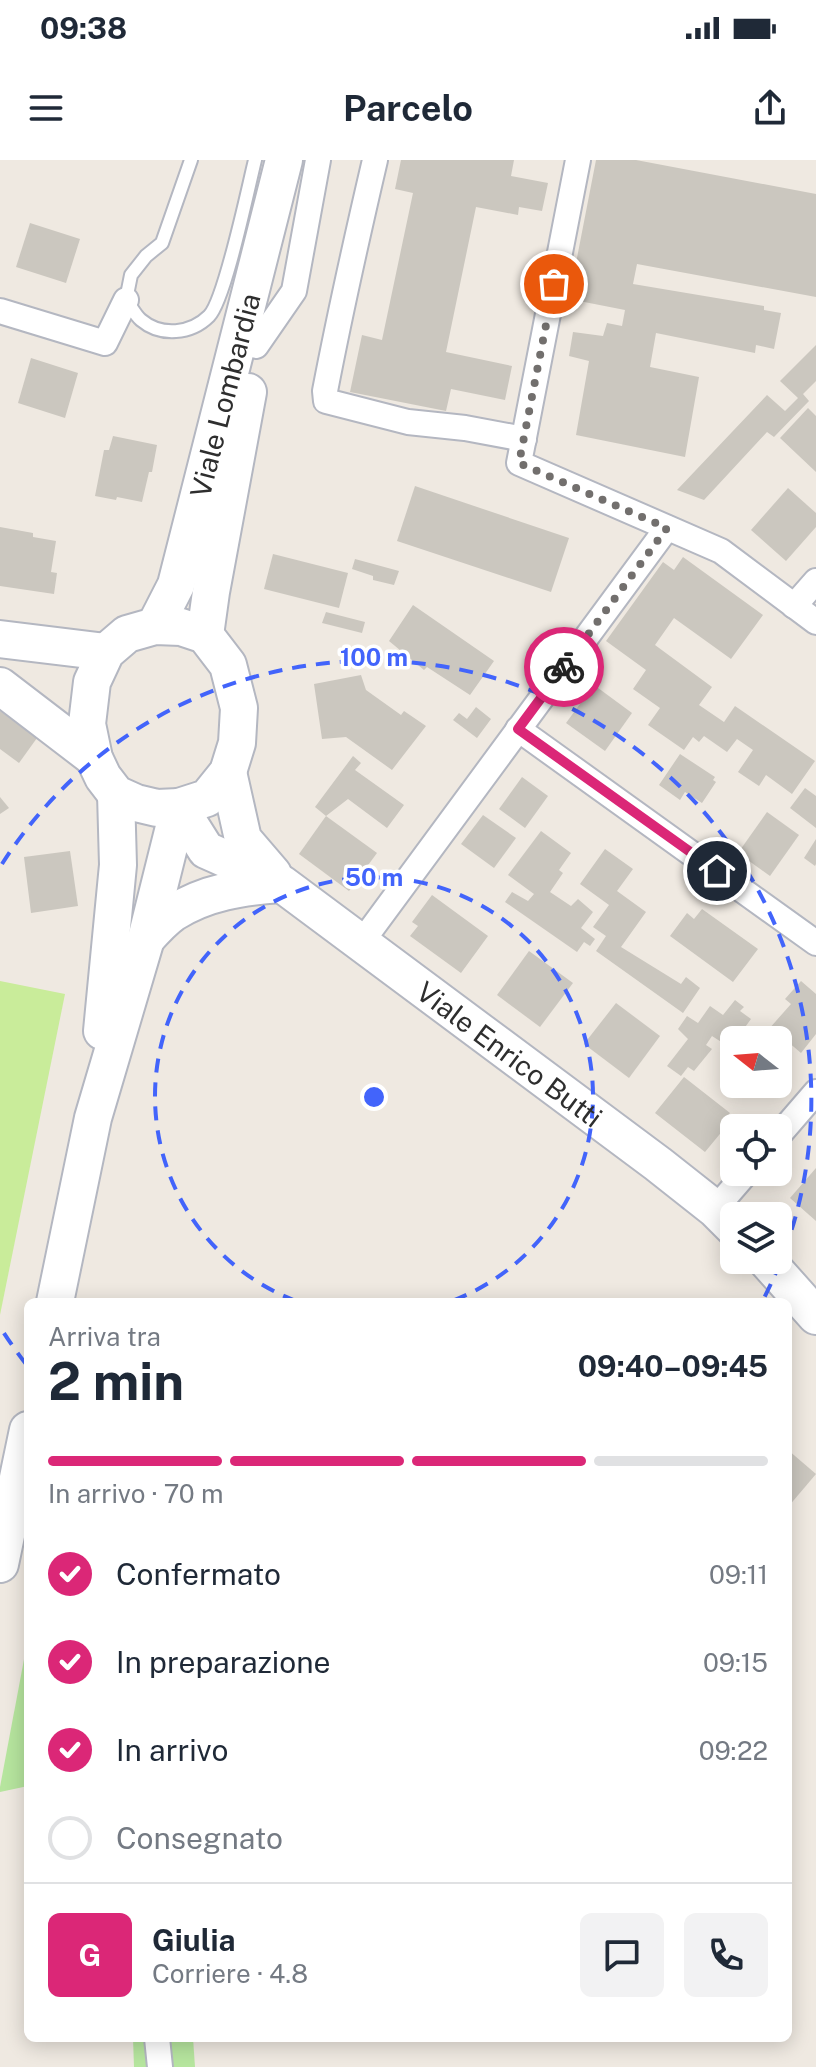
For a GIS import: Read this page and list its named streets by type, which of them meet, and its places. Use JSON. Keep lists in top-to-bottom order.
{
  "streets": {
    "main road": ["Viale Lombardia", "Viale Enrico Butti"]
  },
  "north": "left",
  "page": {
    "status": "09:38",
    "header": "Parcelo",
    "heading": ["2 min", "Arriva tra", "09:40–09:45"],
    "panel": ["Giulia", "Corriere · 4.8"],
    "bar": "In arrivo · 70 m",
    "list": [
      ["Confermato", "09:11"],
      ["In preparazione", "09:15"],
      ["In arrivo", "09:22"],
      "Consegnato"
    ],
    "round": "G"
  },
  "rings": ["100 m", "50 m"]
}
